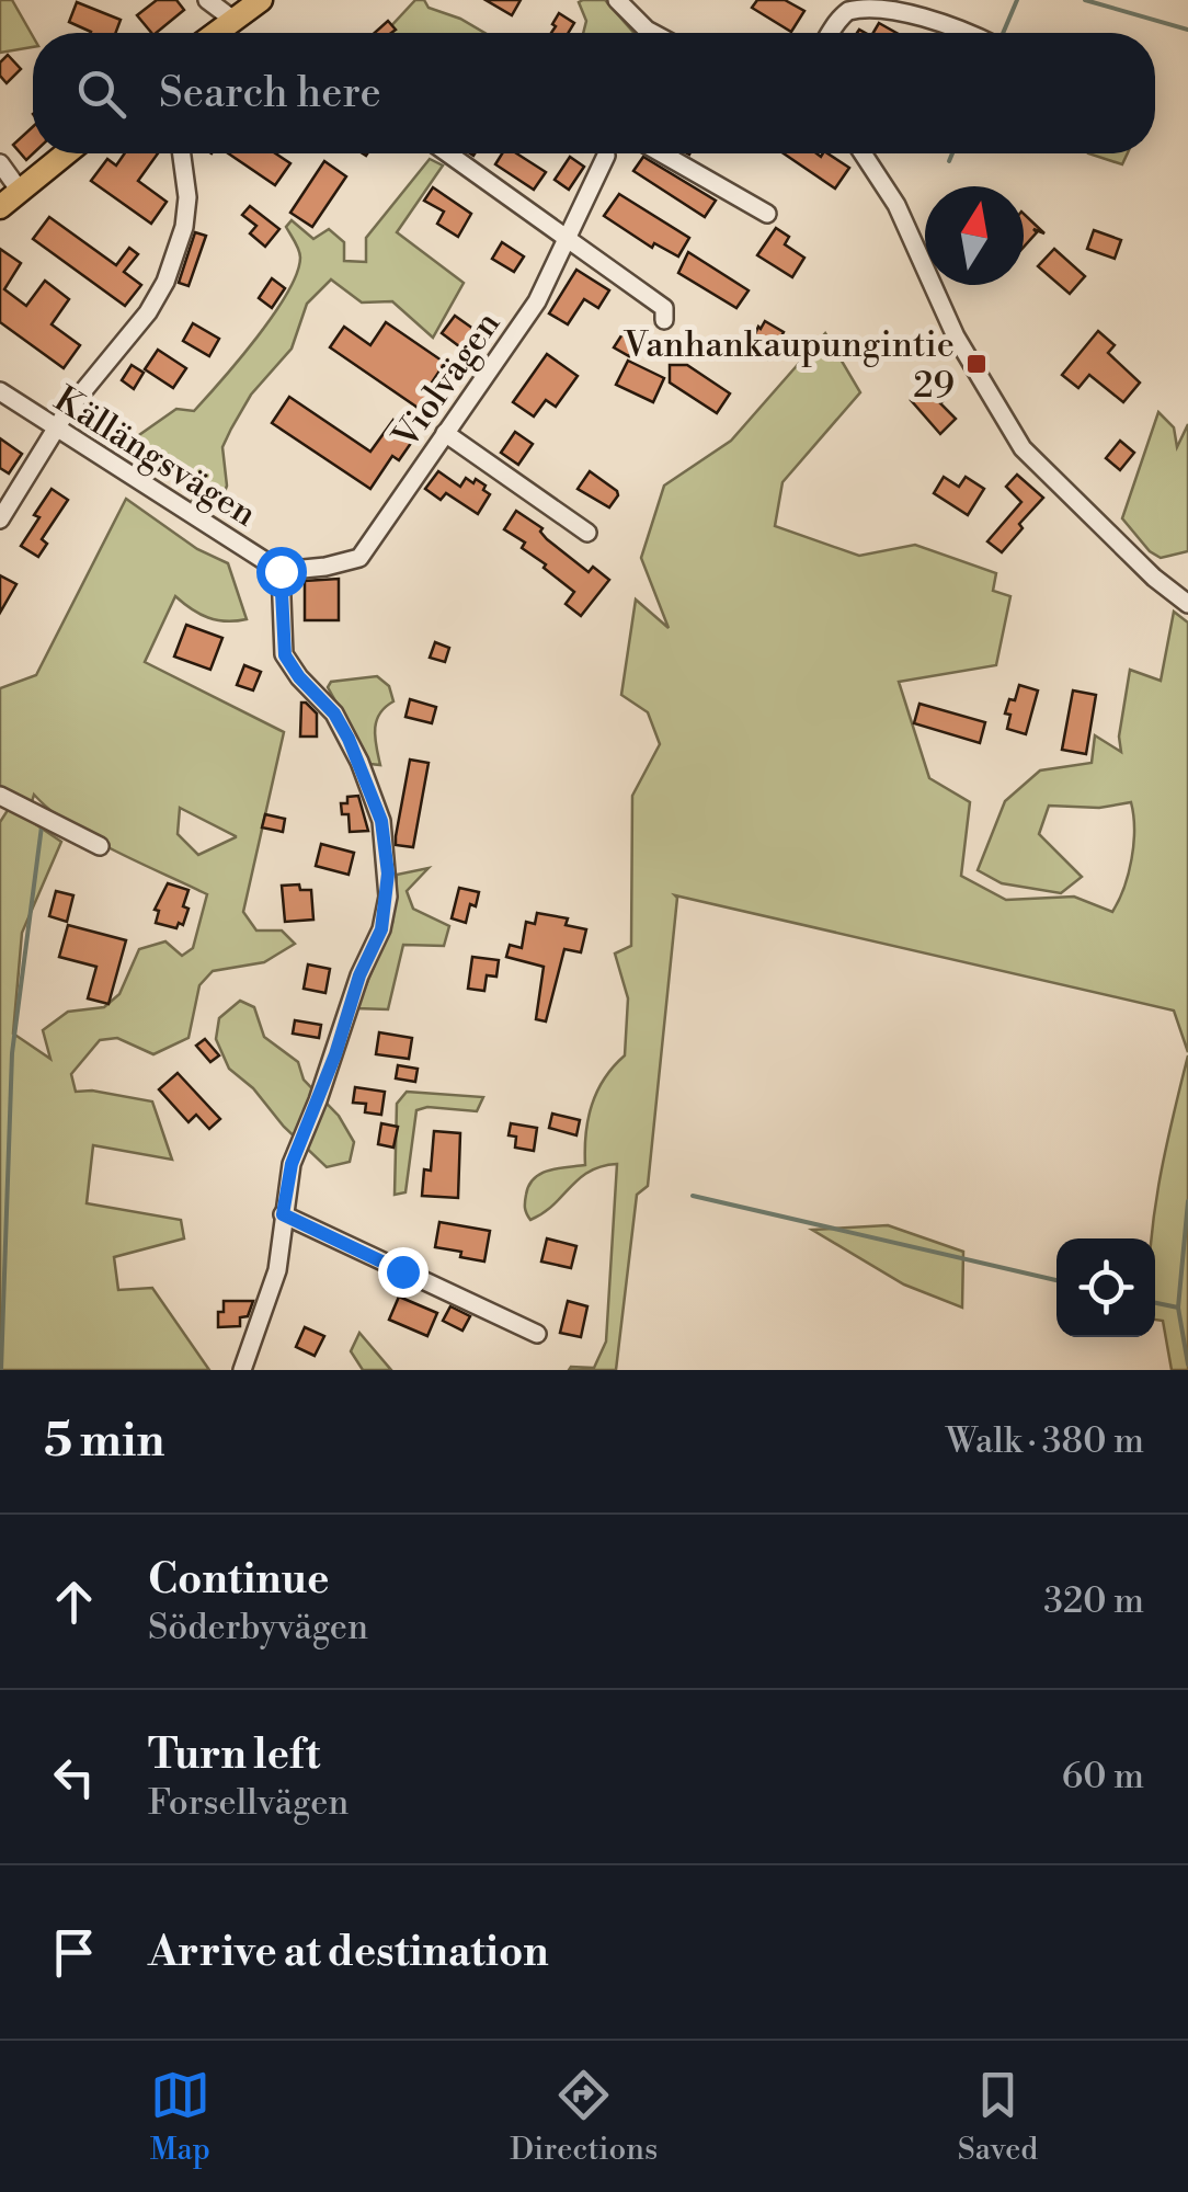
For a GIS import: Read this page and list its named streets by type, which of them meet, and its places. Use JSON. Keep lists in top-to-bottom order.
{
  "streets": {
    "street": ["Violvägen", "Källängsvägen"]
  },
  "crossings": [
    ["Violvägen", "Källängsvägen"]
  ],
  "places": {
    "transit": ["Vanhankaupungintie 29"]
  },
  "north": "top",
  "page": {
    "search": "Search here",
    "heading": ["5 min", "Walk · 380 m"],
    "list": [
      ["Continue", "Söderbyvägen", "320 m"],
      ["Turn left", "Forsellvägen", "60 m"],
      "Arrive at destination"
    ],
    "nav": ["Map", "Directions", "Saved"]
  }
}
